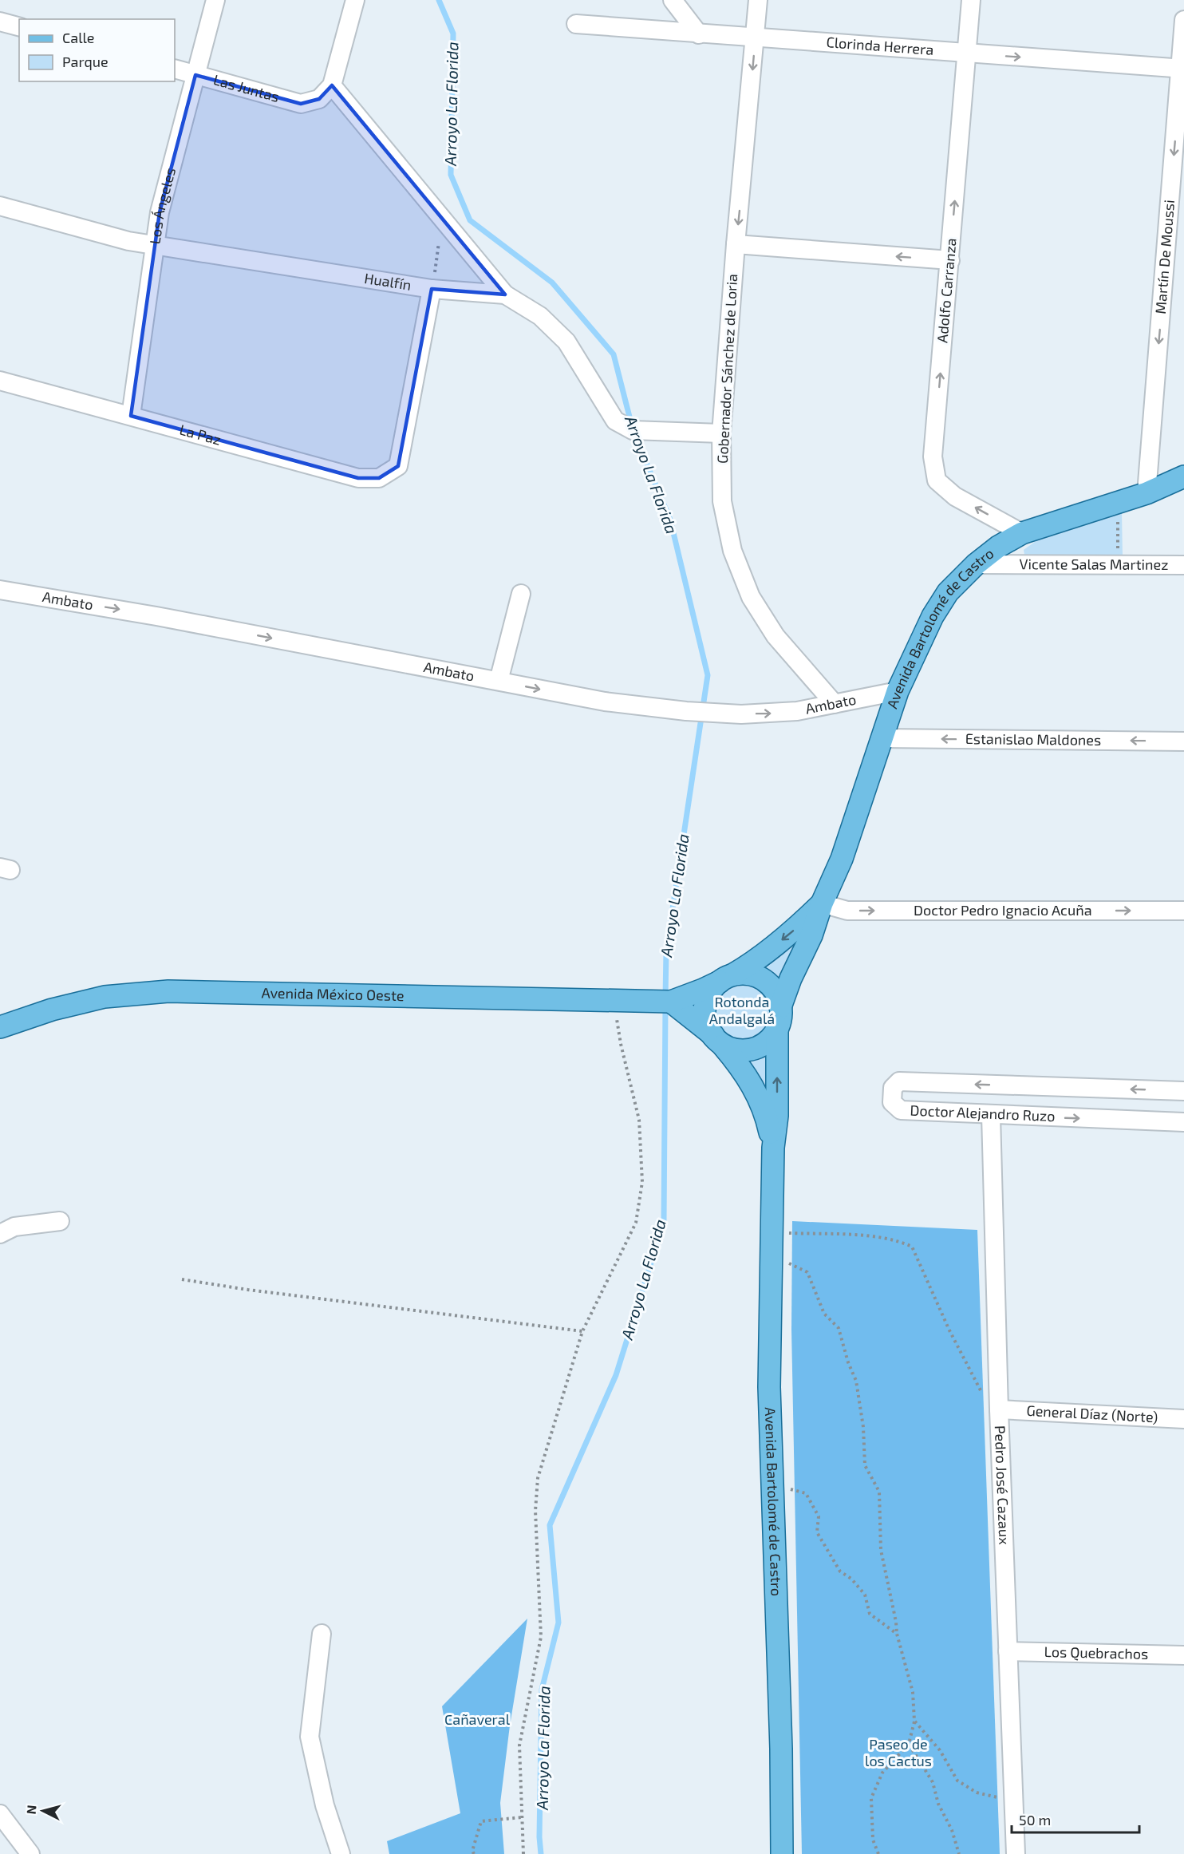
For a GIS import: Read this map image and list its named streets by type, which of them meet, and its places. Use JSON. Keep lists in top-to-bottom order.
{
  "streets": {
    "main road": ["Avenida Bartolomé de Castro", "Avenida México Oeste"],
    "street": [
      "Clorinda Herrera",
      "Las Juntas",
      "Los Ángeles",
      "Martín De Moussi",
      "Hualfín",
      "Adolfo Carranza",
      "Gobernador Sánchez de Loria",
      "La Paz",
      "Vicente Salas Martinez",
      "Ambato",
      "Estanislao Maldones",
      "Doctor Pedro Ignacio Acuña",
      "Doctor Alejandro Ruzo",
      "General Díaz (Norte)",
      "Pedro José Cazaux",
      "Los Quebrachos"
    ]
  },
  "crossings": [
    ["Clorinda Herrera", "Martín De Moussi"],
    ["Clorinda Herrera", "Adolfo Carranza"],
    ["Clorinda Herrera", "Gobernador Sánchez de Loria"],
    ["Las Juntas", "Los Ángeles"],
    ["Los Ángeles", "Hualfín"],
    ["Los Ángeles", "La Paz"],
    ["Martín De Moussi", "Avenida Bartolomé de Castro"],
    ["Hualfín", "Gobernador Sánchez de Loria"],
    ["Hualfín", "La Paz"],
    ["Adolfo Carranza", "Avenida Bartolomé de Castro"],
    ["Gobernador Sánchez de Loria", "Ambato"],
    ["Vicente Salas Martinez", "Avenida Bartolomé de Castro"],
    ["Ambato", "Avenida Bartolomé de Castro"],
    ["Avenida Bartolomé de Castro", "Estanislao Maldones"],
    ["Avenida Bartolomé de Castro", "Doctor Pedro Ignacio Acuña"],
    ["Avenida Bartolomé de Castro", "Avenida México Oeste"],
    ["Doctor Alejandro Ruzo", "Pedro José Cazaux"],
    ["General Díaz (Norte)", "Pedro José Cazaux"],
    ["Pedro José Cazaux", "Los Quebrachos"]
  ],
  "one_way": [
    "Clorinda Herrera",
    "Martín De Moussi",
    "Adolfo Carranza",
    "Ambato",
    "Estanislao Maldones",
    "Doctor Pedro Ignacio Acuña"
  ],
  "water": ["Arroyo La Florida"],
  "parks": ["Rotonda Andalgalá", "Cañaveral", "Paseo de los Cactus"],
  "legend": ["Calle", "Parque"],
  "scale_bar": "50 m",
  "north": "left"
}
